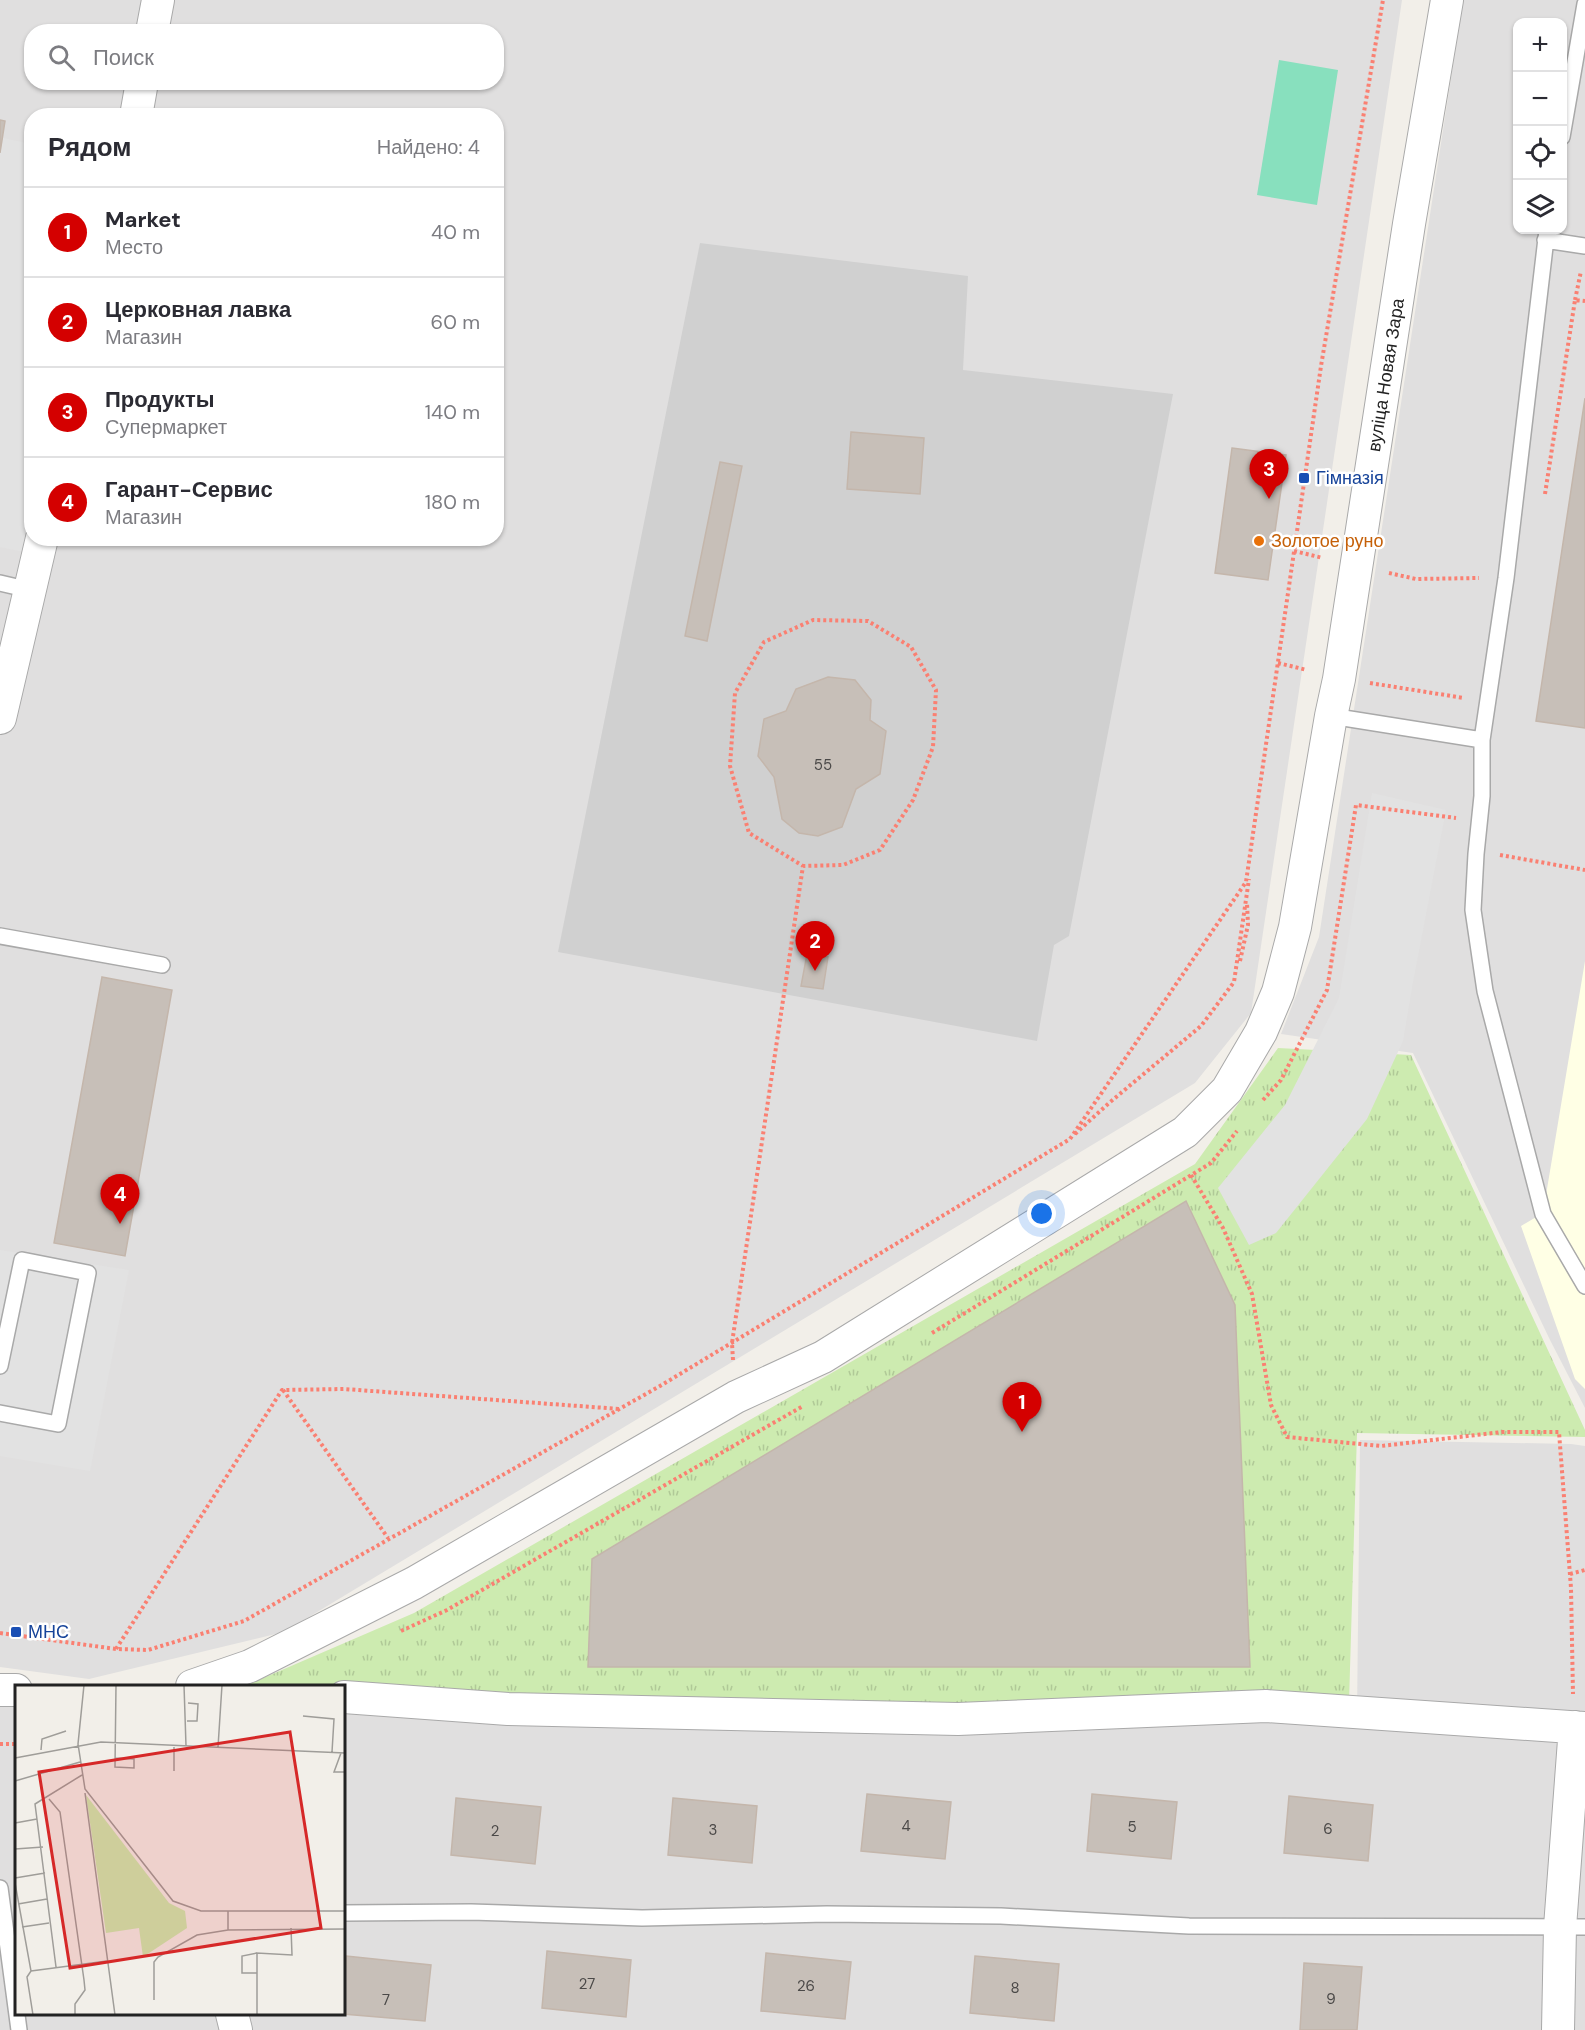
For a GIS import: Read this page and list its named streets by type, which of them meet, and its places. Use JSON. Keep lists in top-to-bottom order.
{
  "streets": {
    "street": ["вуліца Новая Зара"]
  },
  "places": {
    "transit": ["Гімназія", "МНС"],
    "other": ["Золотое руно"]
  },
  "house_numbers": [
    "55",
    "4",
    "5",
    "6",
    "3",
    "2",
    "27",
    "26",
    "8",
    "9",
    "7"
  ],
  "page": {
    "map_buttons": ["+", "−"],
    "search": "Поиск",
    "heading": ["Рядом", "Найдено: 4"],
    "list": [
      {
        "mark": "1",
        "name": "Market",
        "note": "Место",
        "value": "40 m"
      },
      {
        "mark": "2",
        "name": "Церковная лавка",
        "note": "Магазин",
        "value": "60 m"
      },
      {
        "mark": "3",
        "name": "Продукты",
        "note": "Супермаркет",
        "value": "140 m"
      },
      {
        "mark": "4",
        "name": "Гарант-Сервис",
        "note": "Магазин",
        "value": "180 m"
      }
    ],
    "pins": [
      "3",
      "2",
      "4",
      "1"
    ]
  }
}
